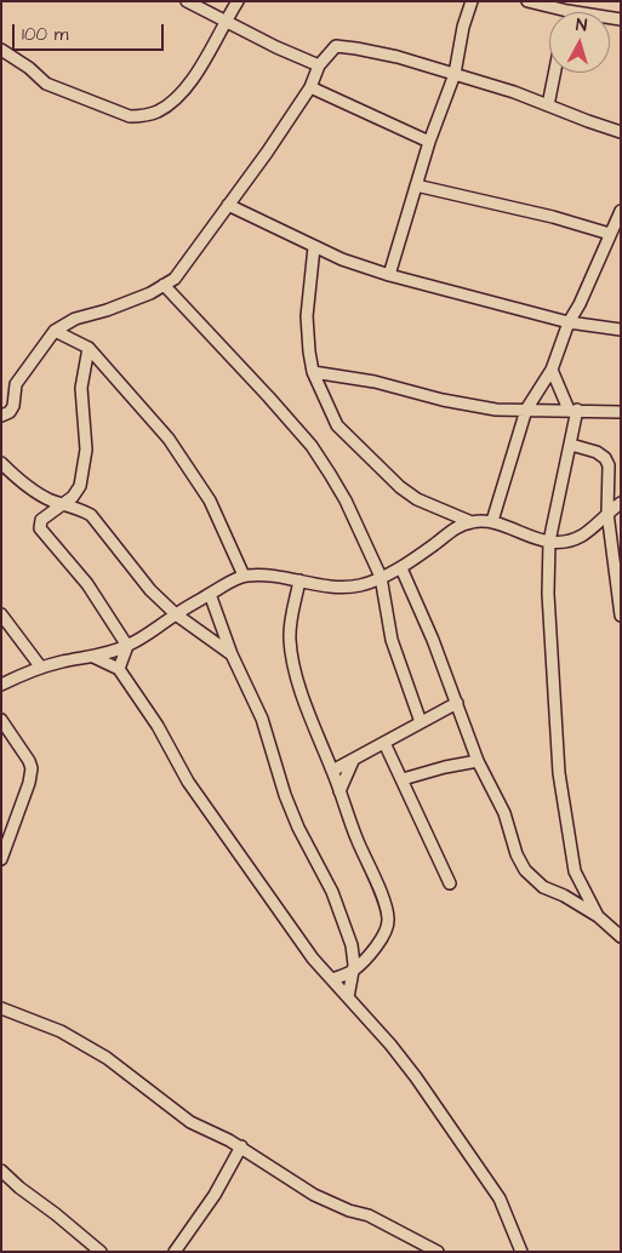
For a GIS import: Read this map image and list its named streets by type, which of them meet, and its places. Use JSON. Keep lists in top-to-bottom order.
{
  "scale_bar": "100 m",
  "north": "top"
}
